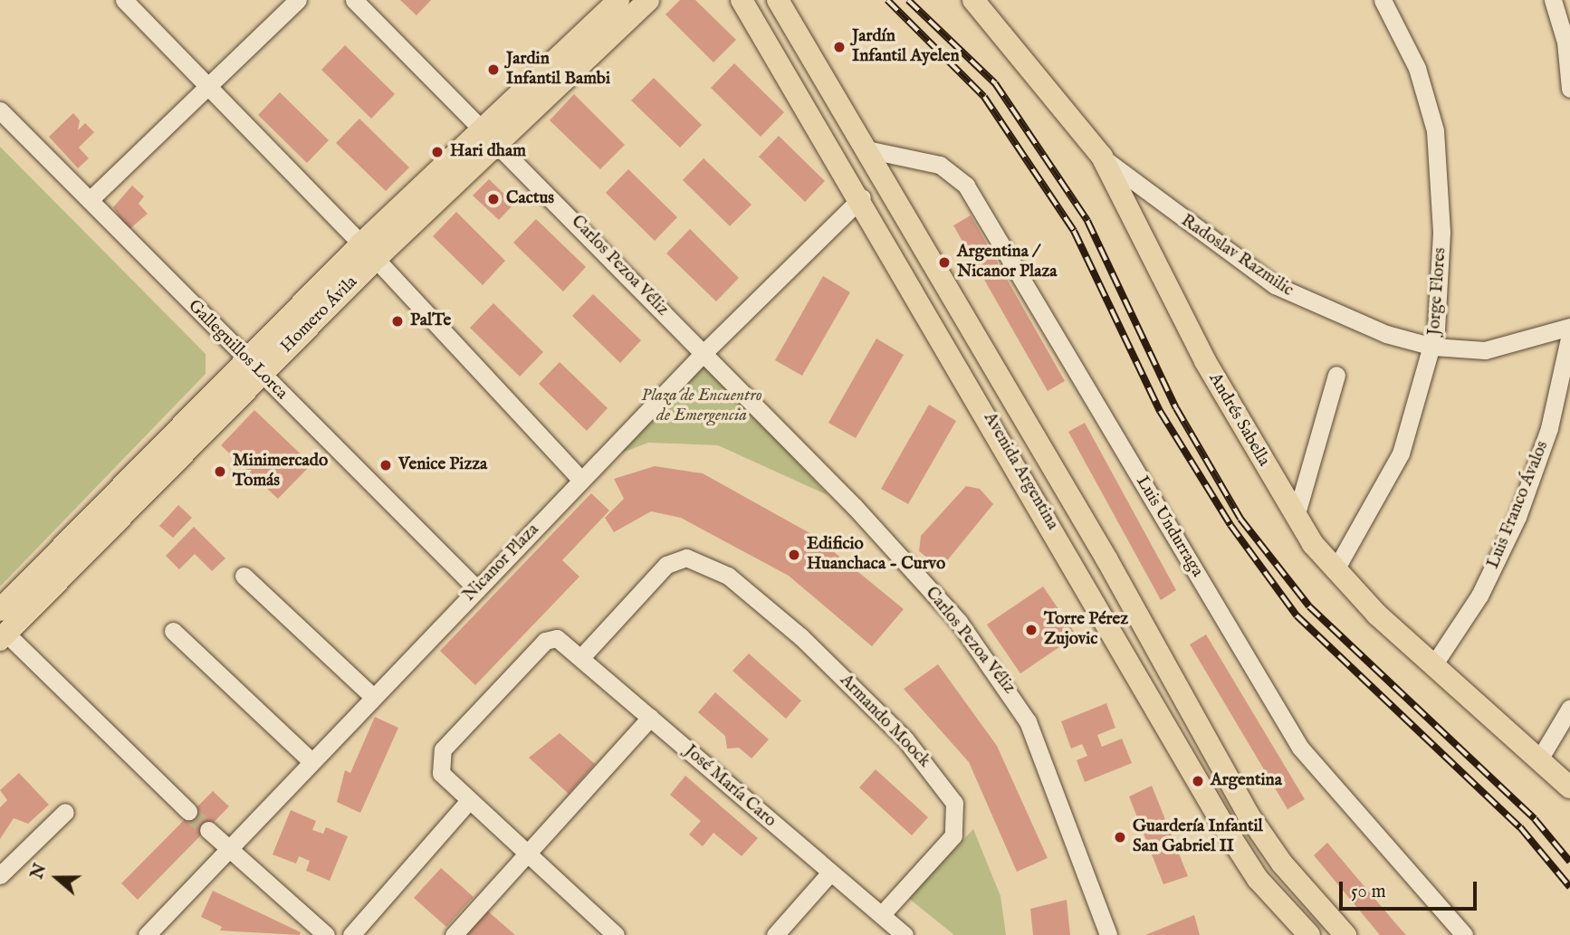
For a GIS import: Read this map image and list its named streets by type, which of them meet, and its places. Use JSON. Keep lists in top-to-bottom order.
{
  "streets": {
    "main road": ["Homero Ávila", "Andrés Sabella", "Avenida Argentina"],
    "street": [
      "Radoslav Razmilic",
      "Carlos Pezoa Véliz",
      "Jorge Flores",
      "Galleguillos Lorca",
      "Luis Franco Ávalos",
      "Luis Undurraga",
      "Nicanor Plaza",
      "Armando Moock",
      "José María Caro"
    ]
  },
  "crossings": [
    ["Radoslav Razmilic", "Jorge Flores"],
    ["Radoslav Razmilic", "Andrés Sabella"],
    ["Carlos Pezoa Véliz", "Homero Ávila"],
    ["Carlos Pezoa Véliz", "Nicanor Plaza"],
    ["Jorge Flores", "Andrés Sabella"],
    ["Homero Ávila", "Galleguillos Lorca"],
    ["Galleguillos Lorca", "Nicanor Plaza"],
    ["Andrés Sabella", "Luis Franco Ávalos"],
    ["Avenida Argentina", "Luis Undurraga"],
    ["Avenida Argentina", "Nicanor Plaza"],
    ["Armando Moock", "José María Caro"]
  ],
  "parks": ["Plaza de Encuentro de Emergencia"],
  "places": [
    "Jardín Infantil Ayelen",
    "Jardin Infantil Bambi",
    "Hari dham",
    "Cactus",
    "Argentina / Nicanor Plaza",
    "PalTe",
    "Venice Pizza",
    "Minimercado Tomás",
    "Edificio Huanchaca - Curvo",
    "Torre Pérez Zujovic",
    "Argentina",
    "Guardería Infantil San Gabriel II"
  ],
  "scale_bar": "50 m",
  "north": "left"
}
